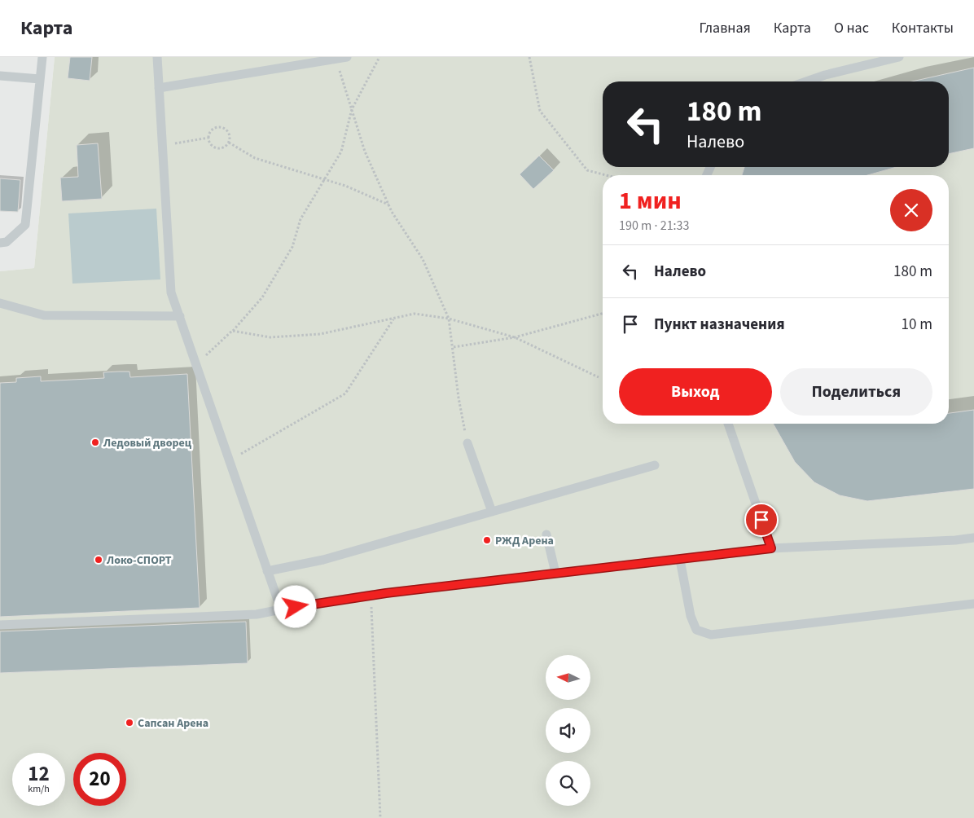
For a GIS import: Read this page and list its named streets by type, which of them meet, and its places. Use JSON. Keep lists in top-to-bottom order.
{
  "places": [
    "Ледовый дворец",
    "РЖД Арена",
    "Локо-СПОРТ",
    "Сапсан Арена"
  ],
  "north": "left",
  "page": {
    "header": "Карта",
    "nav": [
      "Главная",
      "Карта",
      "О нас",
      "Контакты"
    ],
    "turn": ["180 m", "Налево"],
    "heading": ["1 мин", "190 m · 21:33"],
    "list": [
      {
        "name": "Налево",
        "value": "180 m"
      },
      {
        "name": "Пункт назначения",
        "value": "10 m"
      }
    ],
    "buttons": ["Выход", "Поделиться"],
    "speed": "12 km/h",
    "limit": "20"
  }
}
